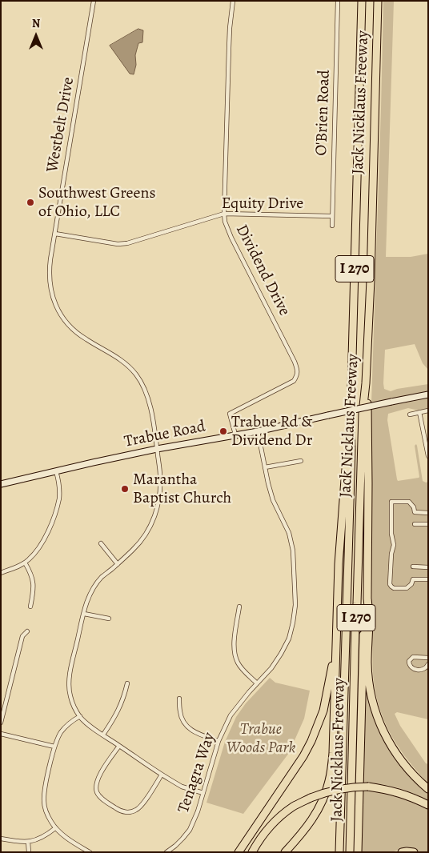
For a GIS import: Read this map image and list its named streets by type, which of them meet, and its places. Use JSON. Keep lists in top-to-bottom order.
{
  "streets": {
    "highway": ["Jack Nicklaus Freeway", "I 270"],
    "main road": ["Trabue Road"],
    "street": [
      "O'Brien Road",
      "Westbelt Drive",
      "Equity Drive",
      "Dividend Drive",
      "Tenagra Way"
    ]
  },
  "crossings": [
    ["O'Brien Road", "Equity Drive"],
    ["Westbelt Drive", "Equity Drive"],
    ["Westbelt Drive", "Trabue Road"],
    ["Equity Drive", "Dividend Drive"],
    ["Dividend Drive", "Trabue Road"],
    ["Trabue Road", "Tenagra Way"]
  ],
  "parks": ["Trabue Woods Park"],
  "places": ["Southwest Greens of Ohio, LLC", "Trabue Rd & Dividend Dr", "Marantha Baptist Church"],
  "north": "top"
}
